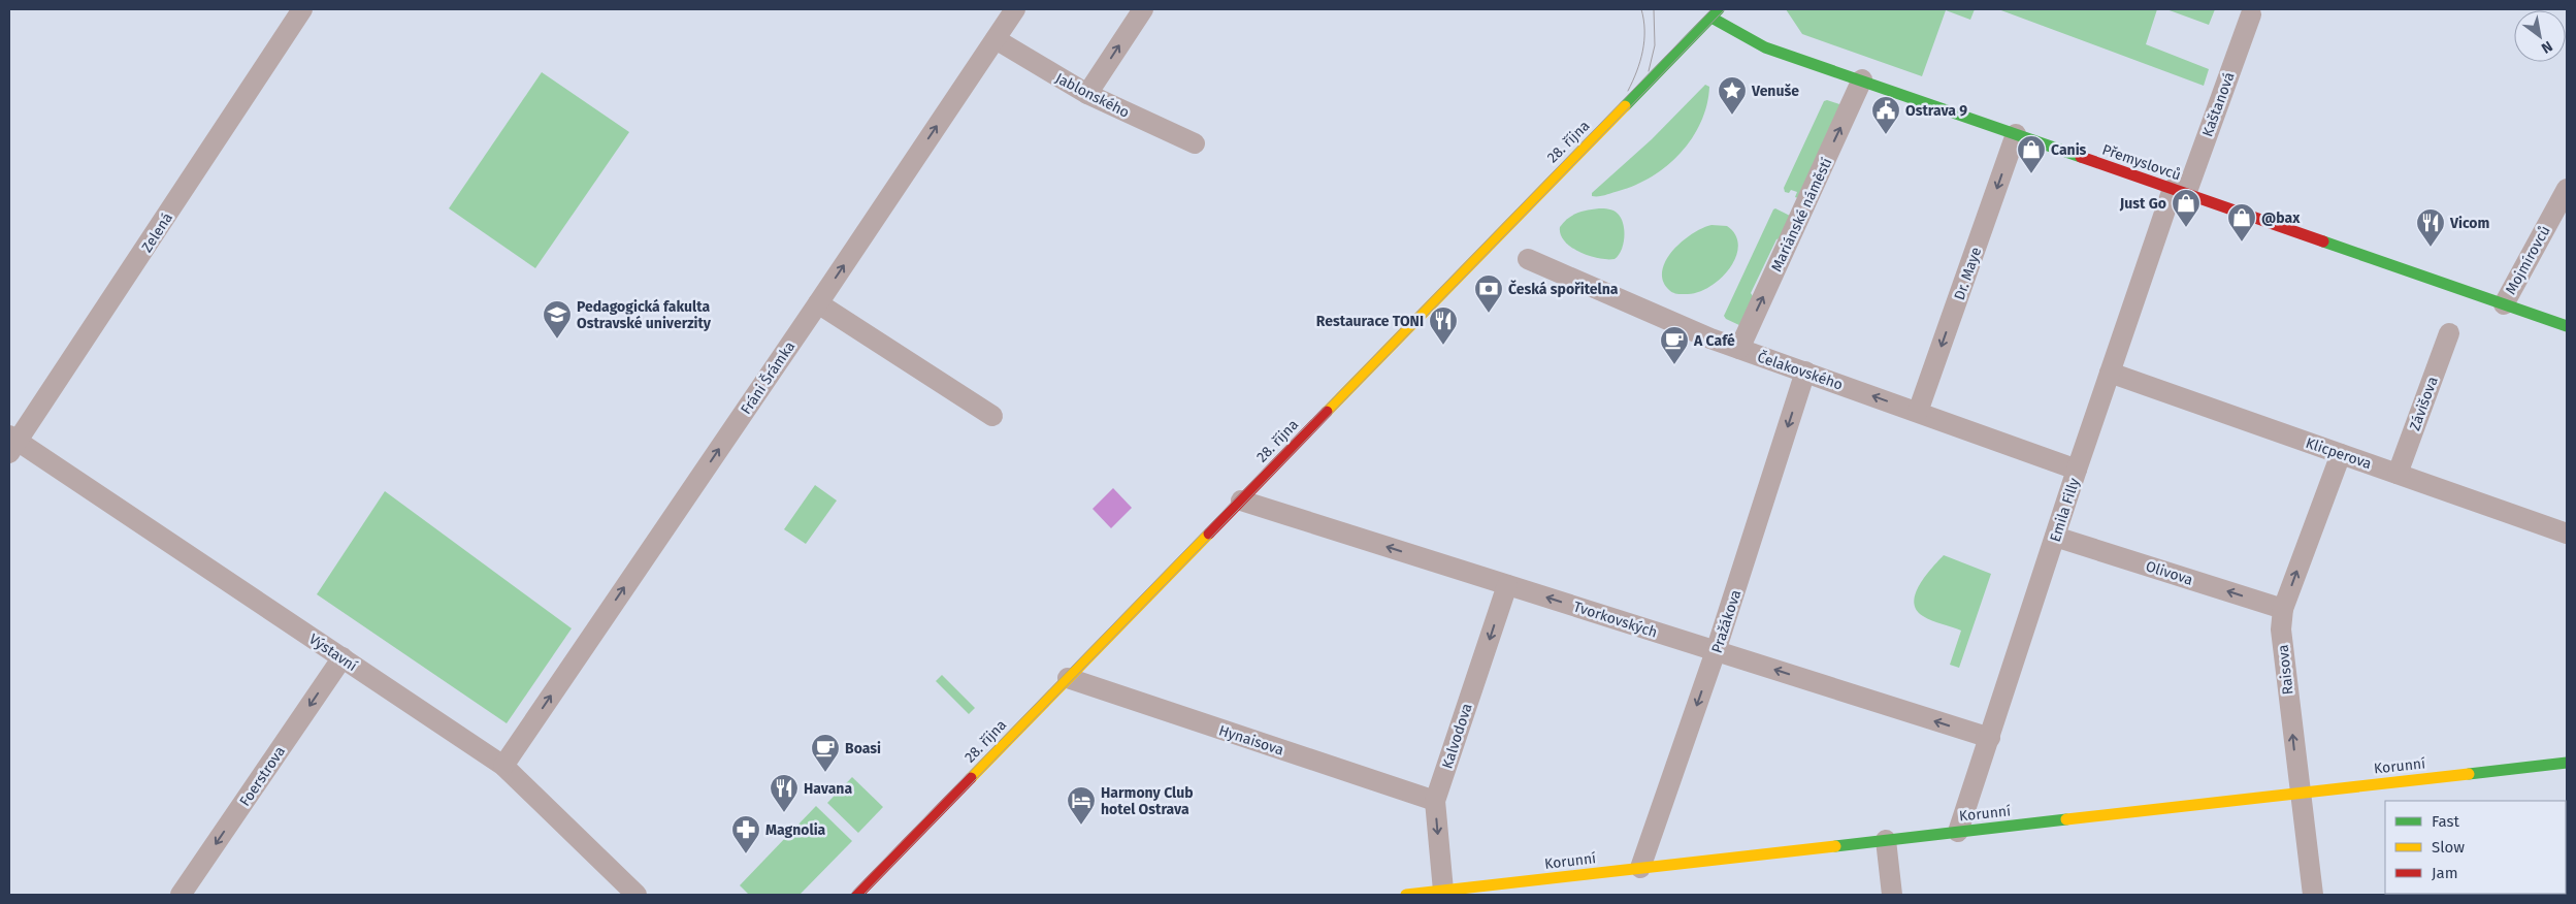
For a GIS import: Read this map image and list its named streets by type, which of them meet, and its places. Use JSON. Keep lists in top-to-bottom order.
{
  "streets": {
    "street": [
      "Jablonského",
      "Kaštanová",
      "28. října",
      "Přemyslovců",
      "Mariánské náměstí",
      "Zelená",
      "Mojmírovců",
      "Dr. Maye",
      "Čelakovského",
      "Fráni Šrámka",
      "Závišova",
      "Klicperova",
      "Emila Filly",
      "Olivova",
      "Tvorkovských",
      "Pražákova",
      "Výstavní",
      "Raisova",
      "Kalvodova",
      "Hynaisova",
      "Korunní",
      "Foerstrova"
    ]
  },
  "crossings": [
    ["Jablonského", "Fráni Šrámka"],
    ["Kaštanová", "Přemyslovců"],
    ["Kaštanová", "Emila Filly"],
    ["28. října", "Přemyslovců"],
    ["28. října", "Tvorkovských"],
    ["28. října", "Hynaisova"],
    ["Přemyslovců", "Mariánské náměstí"],
    ["Přemyslovců", "Mojmírovců"],
    ["Přemyslovců", "Dr. Maye"],
    ["Přemyslovců", "Emila Filly"],
    ["Mariánské náměstí", "Čelakovského"],
    ["Zelená", "Výstavní"],
    ["Dr. Maye", "Čelakovského"],
    ["Čelakovského", "Emila Filly"],
    ["Čelakovského", "Pražákova"],
    ["Fráni Šrámka", "Výstavní"],
    ["Závišova", "Klicperova"],
    ["Klicperova", "Emila Filly"],
    ["Klicperova", "Raisova"],
    ["Emila Filly", "Olivova"],
    ["Emila Filly", "Tvorkovských"],
    ["Emila Filly", "Korunní"],
    ["Olivova", "Raisova"],
    ["Tvorkovských", "Pražákova"],
    ["Tvorkovských", "Kalvodova"],
    ["Pražákova", "Korunní"],
    ["Výstavní", "Foerstrova"],
    ["Raisova", "Korunní"],
    ["Kalvodova", "Hynaisova"],
    ["Kalvodova", "Korunní"]
  ],
  "one_way": [
    "Mariánské náměstí",
    "Dr. Maye",
    "Fráni Šrámka",
    "Olivova",
    "Tvorkovských",
    "Pražákova",
    "Raisova",
    "Kalvodova",
    "Foerstrova"
  ],
  "places": {
    "place": ["Venuše"],
    "public building": ["Ostrava 9"],
    "shop": ["Canis", "Just Go", "@bax"],
    "restaurant": ["Vicom", "Restaurace TONI", "Havana"],
    "bank": ["Česká spořitelna"],
    "school or university": ["Pedagogická fakulta Ostravské univerzity"],
    "cafe": ["A Café", "Boasi"],
    "hotel": ["Harmony Club hotel Ostrava"],
    "pharmacy": ["Magnolia"]
  },
  "legend": ["Fast", "Slow", "Jam"],
  "north": "bottom right"
}
